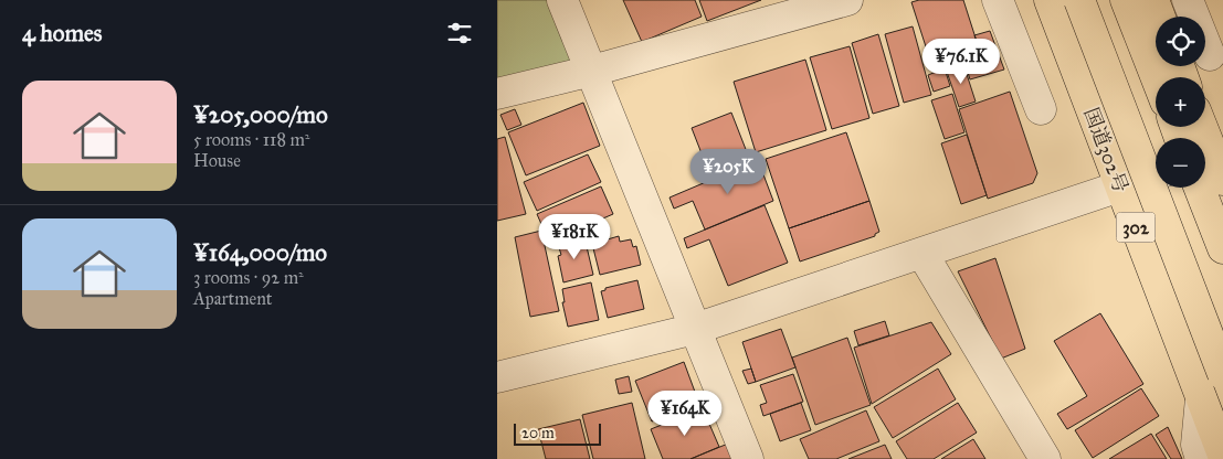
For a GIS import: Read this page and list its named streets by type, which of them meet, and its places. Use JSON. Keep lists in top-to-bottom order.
{
  "streets": {
    "highway": ["国道302号", "302"]
  },
  "scale_bar": "20 m",
  "page": {
    "heading": "4 homes",
    "map_buttons": ["+", "−"],
    "price": [
      "¥76.1K",
      "¥205K",
      "¥181K",
      "¥164K"
    ],
    "list": [
      {
        "name": "¥205,000/mo",
        "note": "5 rooms · 118 m² · House"
      },
      {
        "name": "¥164,000/mo",
        "note": "3 rooms · 92 m² · Apartment"
      }
    ],
    "scale": "20 m"
  }
}
